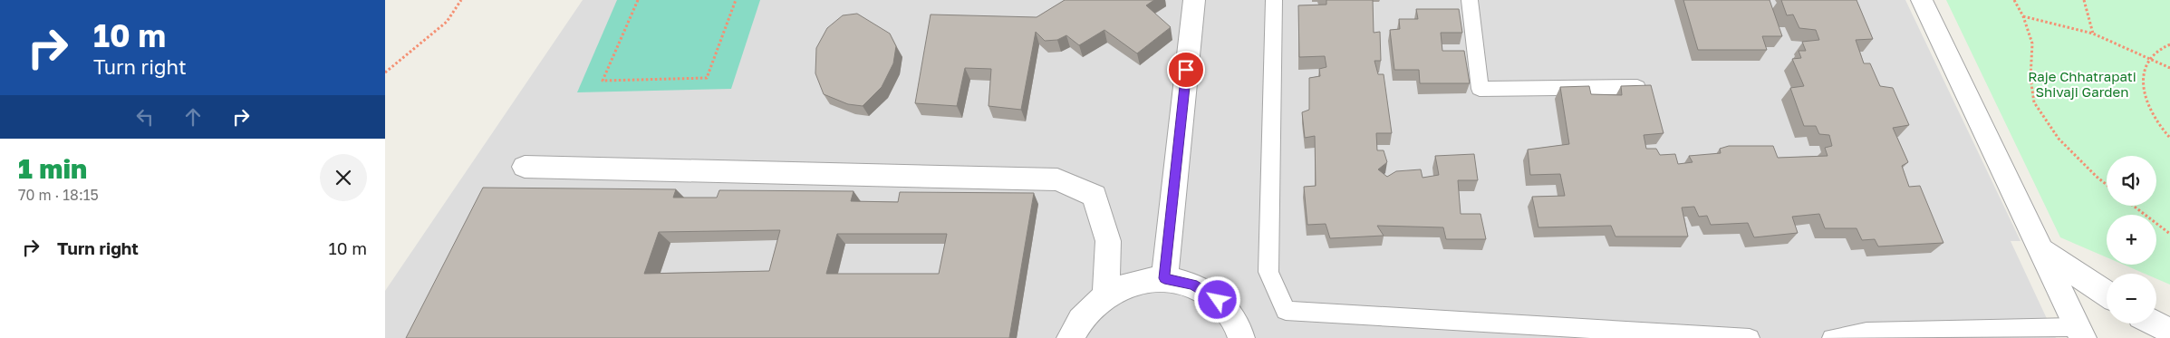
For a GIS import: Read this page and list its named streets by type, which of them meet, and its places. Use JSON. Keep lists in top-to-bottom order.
{
  "parks": ["Raje Chhatrapati Shivaji Garden"],
  "page": {
    "turn": ["10 m", "Turn right"],
    "heading": ["1 min", "70 m · 18:15"],
    "map_buttons": ["+", "−"],
    "list": [
      {
        "name": "Turn right",
        "value": "10 m"
      }
    ]
  }
}
